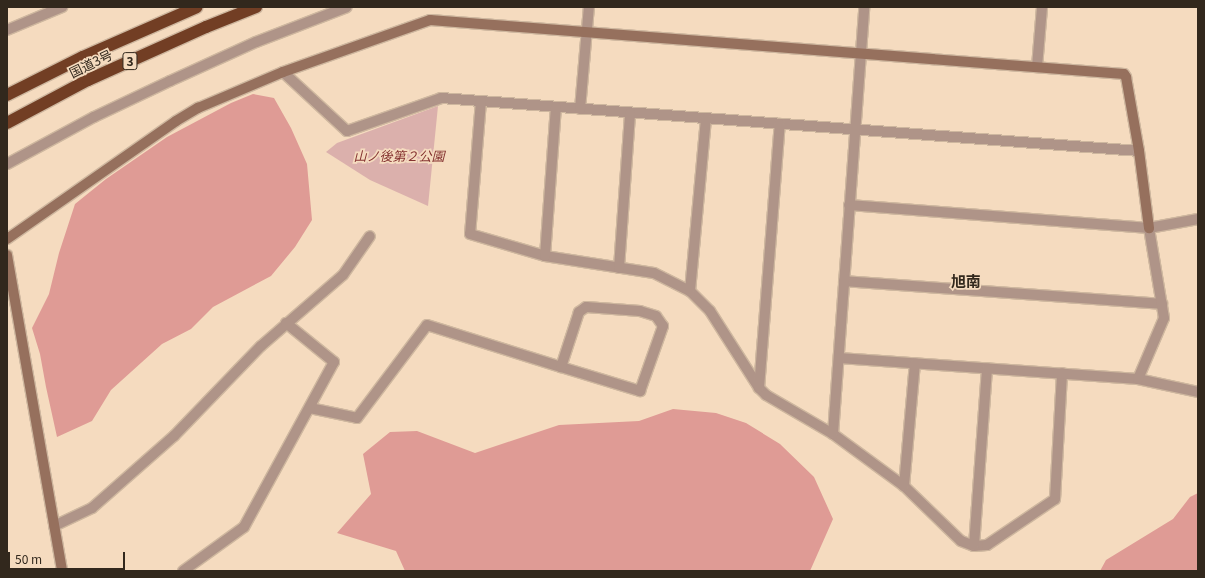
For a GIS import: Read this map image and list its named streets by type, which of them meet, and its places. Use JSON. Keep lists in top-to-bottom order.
{
  "streets": {
    "highway": ["3", "国道3号"]
  },
  "districts": ["旭南"],
  "parks": ["山ノ後第２公園"],
  "scale_bar": "50 m"
}
